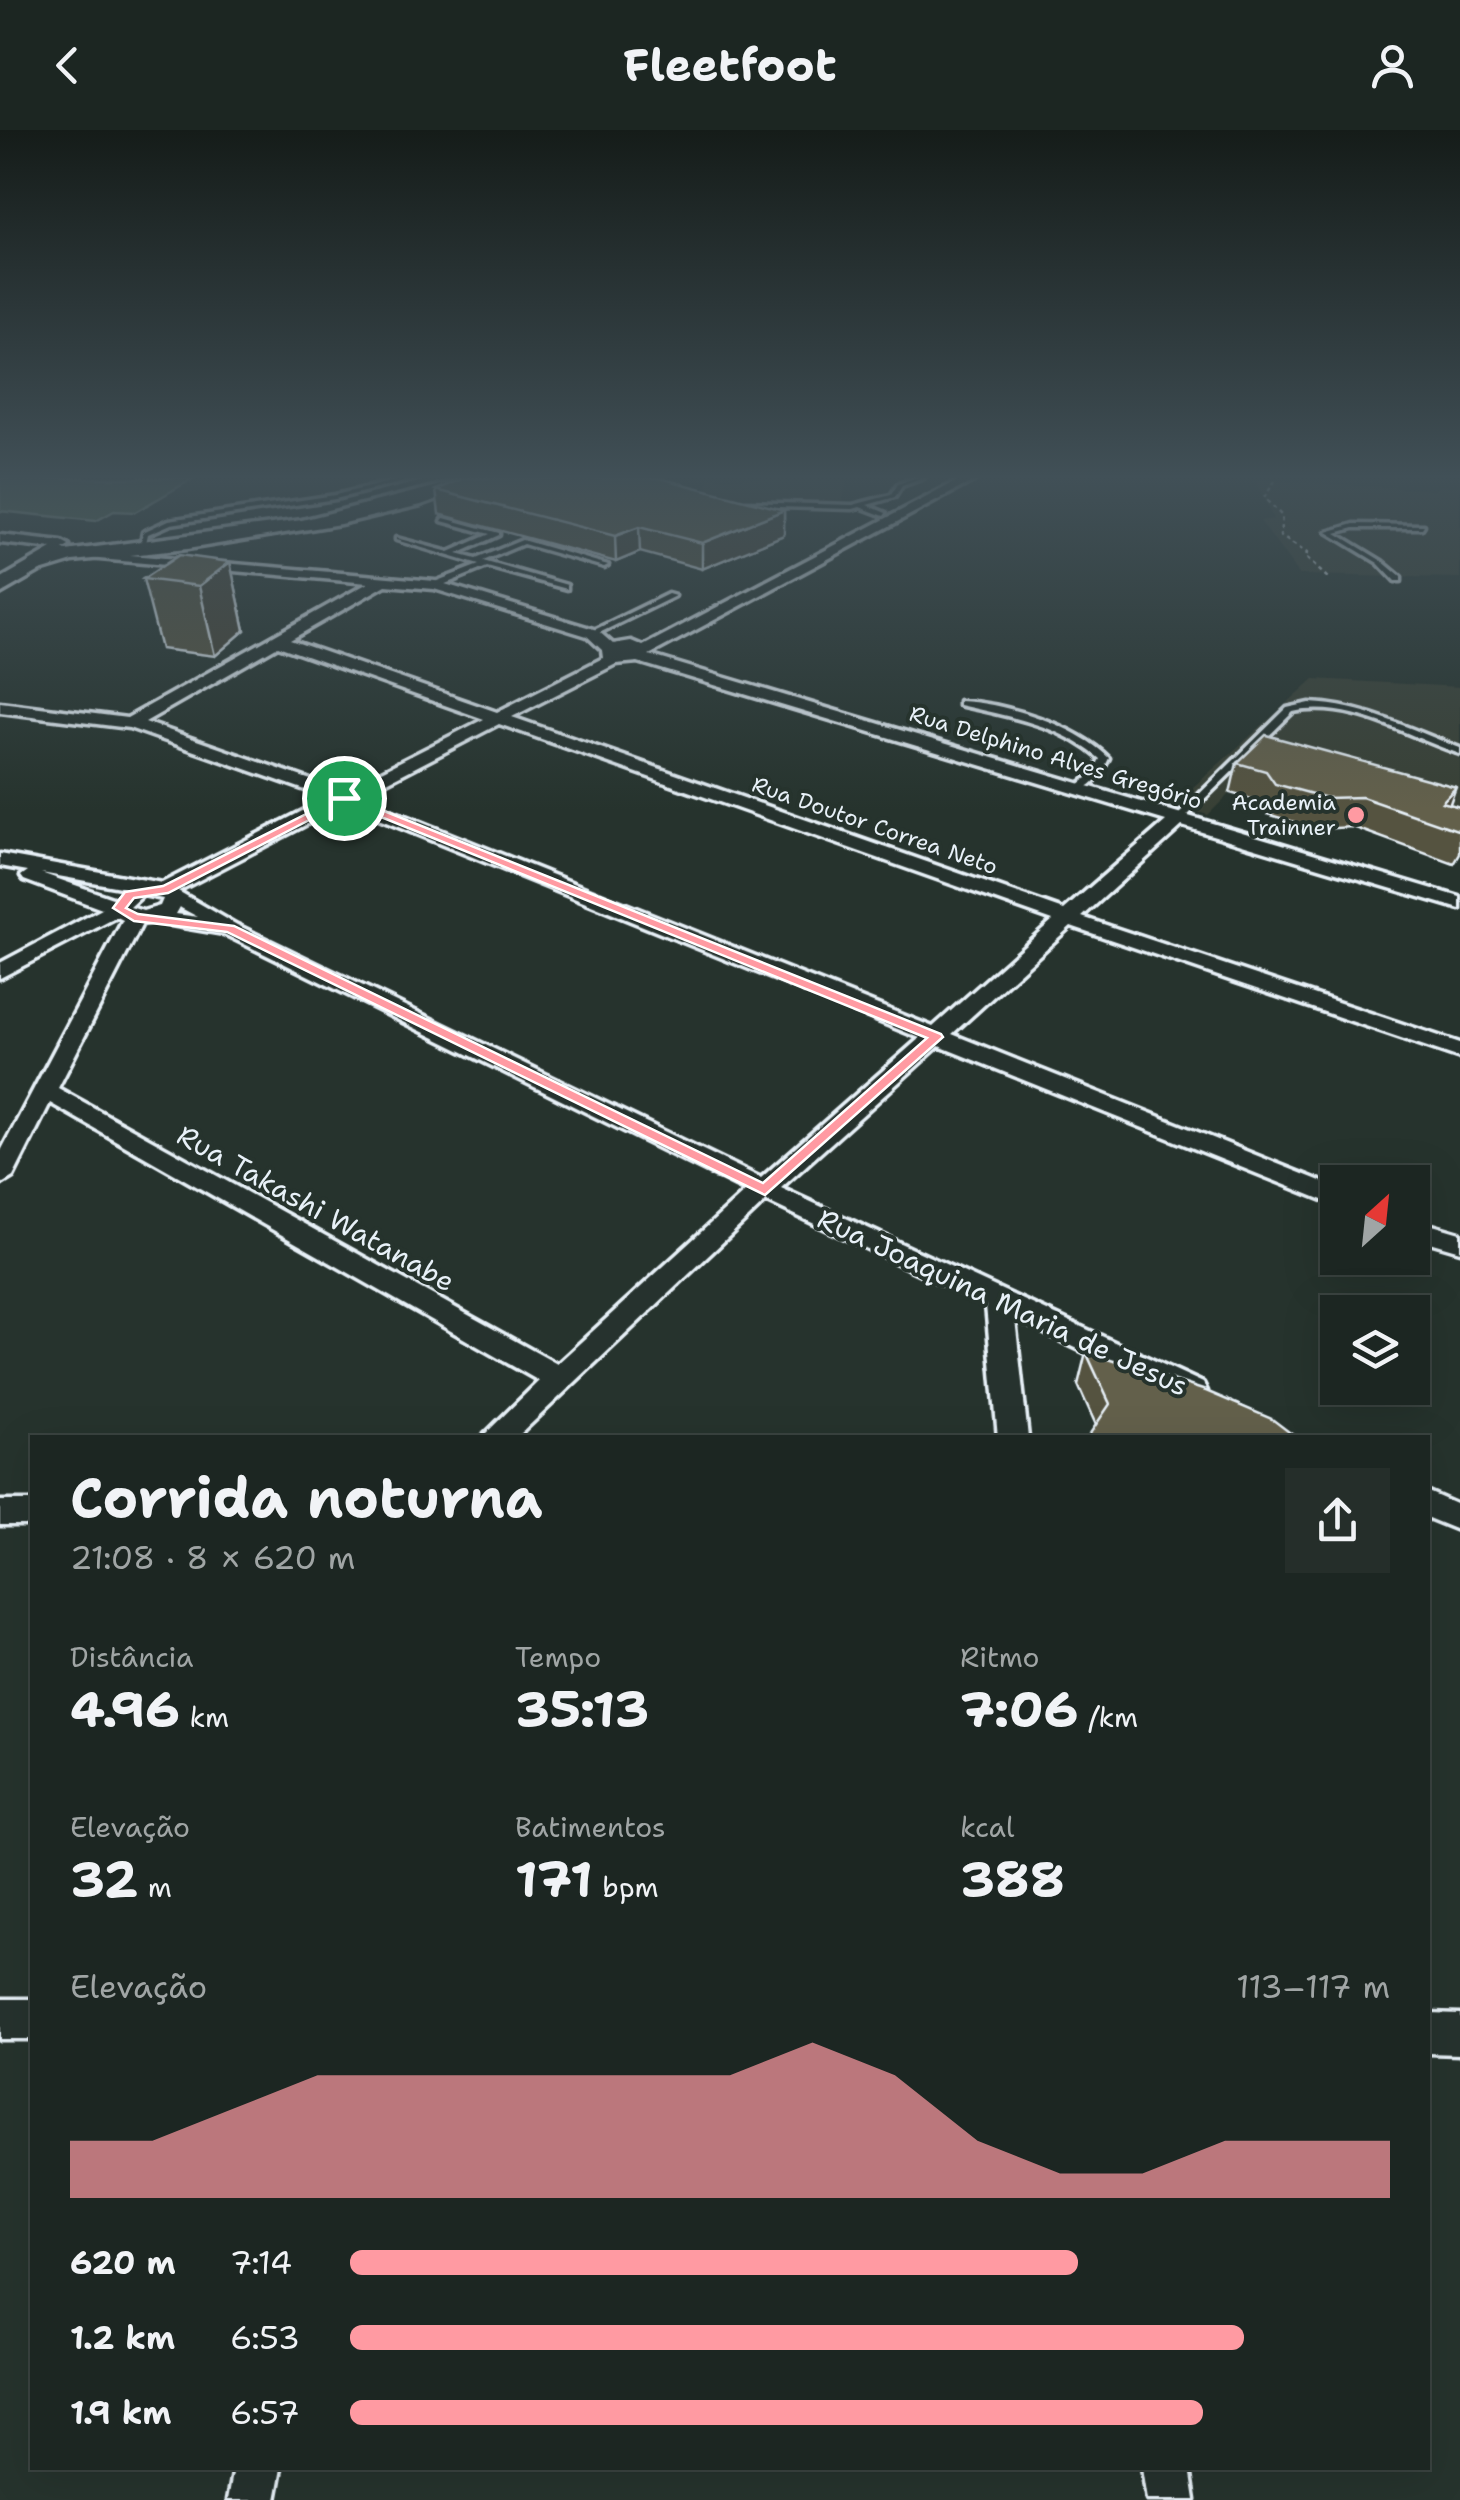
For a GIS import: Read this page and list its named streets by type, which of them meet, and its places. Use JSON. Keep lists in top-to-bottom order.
{
  "streets": {
    "street": [
      "Rua Delphino Alves Gregório",
      "Rua Doutor Correa Neto",
      "Rua Takashi Watanabe",
      "Rua Joaquina Maria de Jesus"
    ]
  },
  "places": ["Academia Trainner"],
  "north": "top right",
  "page": {
    "header": "Fleetfoot",
    "heading": ["Corrida noturna", "21:08 · 8 × 620 m"],
    "stats": [
      ["Distância", "4.96 km"],
      ["Tempo", "35:13"],
      ["Ritmo", "7:06 /km"],
      ["Elevação", "32 m"],
      ["Batimentos", "171 bpm"],
      ["kcal", "388"]
    ],
    "chart": ["Elevação", "113–117 m"],
    "list": [
      {
        "name": "620 m",
        "note": "7:14"
      },
      {
        "name": "1.2 km",
        "note": "6:53"
      },
      {
        "name": "1.9 km",
        "note": "6:57"
      }
    ]
  }
}
